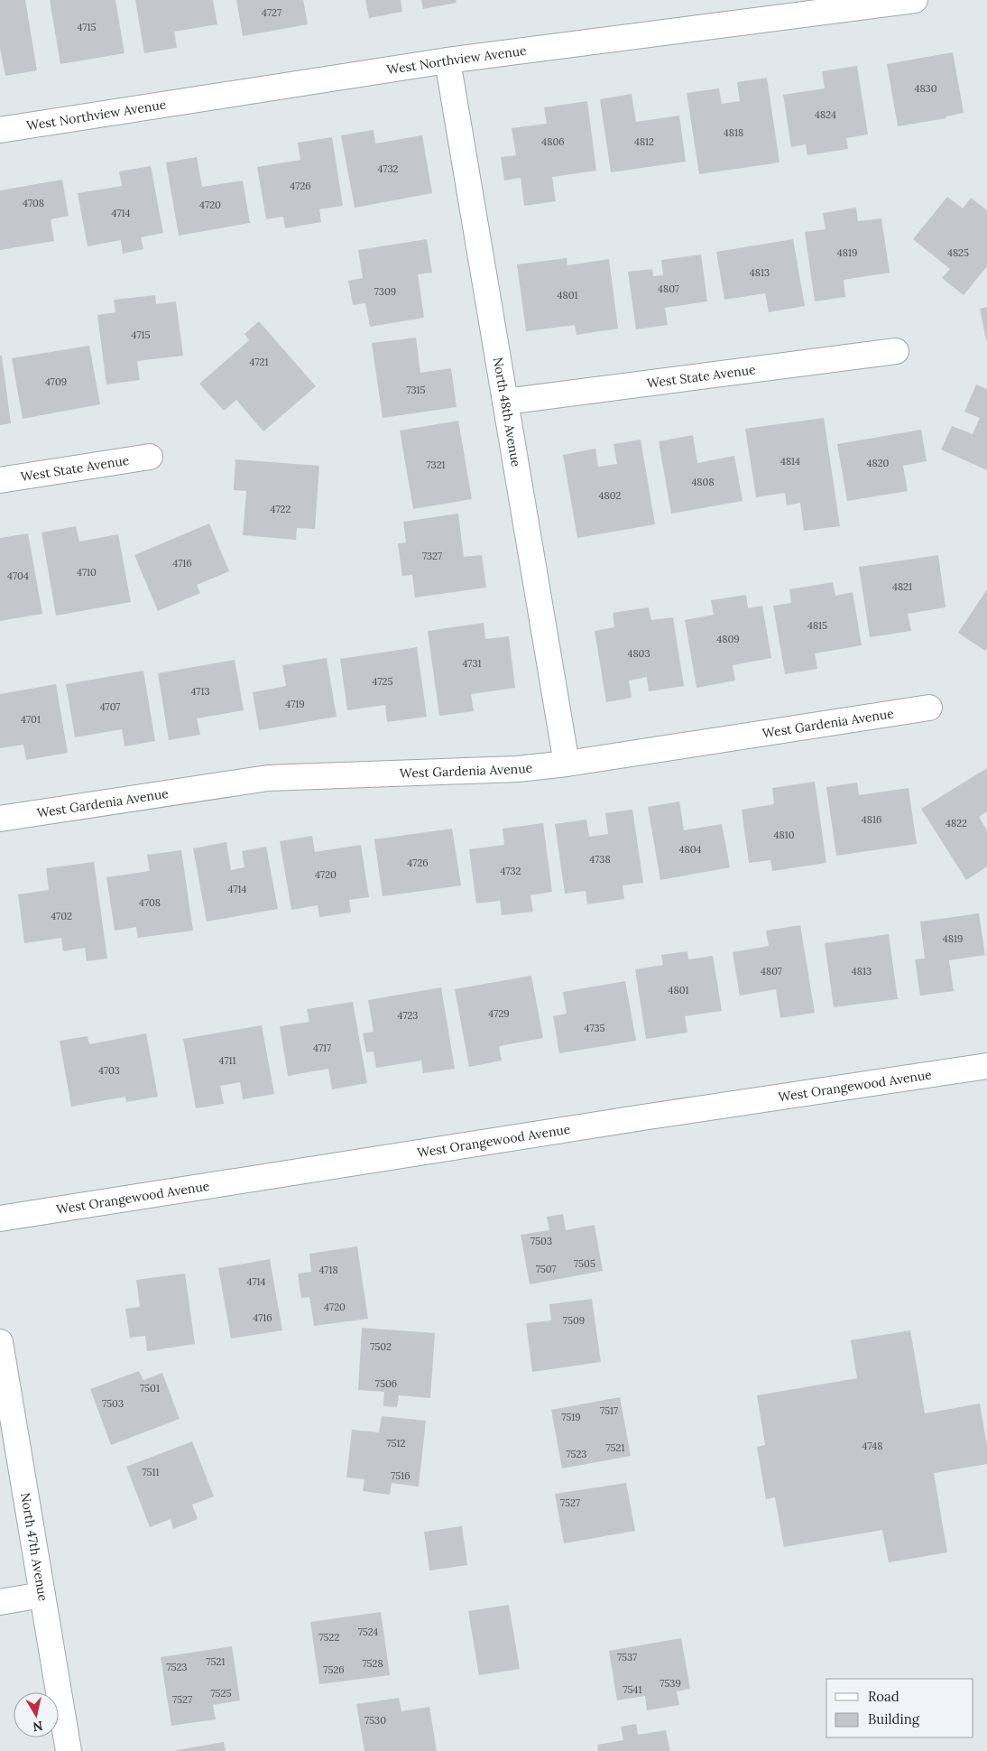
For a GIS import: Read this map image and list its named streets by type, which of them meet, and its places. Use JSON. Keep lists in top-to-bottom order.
{
  "streets": {
    "street": [
      "West Northview Avenue",
      "West State Avenue",
      "North 48th Avenue",
      "West Gardenia Avenue",
      "West Orangewood Avenue",
      "North 47th Avenue"
    ]
  },
  "crossings": [
    ["West Northview Avenue", "North 48th Avenue"],
    ["West State Avenue", "North 48th Avenue"],
    ["North 48th Avenue", "West Gardenia Avenue"]
  ],
  "house_numbers": [
    "4727",
    "4715",
    "4830",
    "4824",
    "4818",
    "4806",
    "4812",
    "4732",
    "4726",
    "4708",
    "4720",
    "4714",
    "4819",
    "4825",
    "4813",
    "4807",
    "7309",
    "4801",
    "4715",
    "4721",
    "4709",
    "7315",
    "4814",
    "4820",
    "7321",
    "4808",
    "4802",
    "4722",
    "7327",
    "4716",
    "4710",
    "4704",
    "4821",
    "4815",
    "4809",
    "4803",
    "4731",
    "4725",
    "4713",
    "4719",
    "4707",
    "4701",
    "4816",
    "4822",
    "4810",
    "4804",
    "4738",
    "4726",
    "4732",
    "4720",
    "4714",
    "4708",
    "4702",
    "4819",
    "4807",
    "4813",
    "4801",
    "4729",
    "4723",
    "4735",
    "4717",
    "4711",
    "4703",
    "7503",
    "7505",
    "7507",
    "4718",
    "4714",
    "4720",
    "4716",
    "7509",
    "7502",
    "7506",
    "7501",
    "7503",
    "7517",
    "7519",
    "7512",
    "4748",
    "7521",
    "7523",
    "7511",
    "7516",
    "7527",
    "7524",
    "7522",
    "7537",
    "7521",
    "7528",
    "7523",
    "7526",
    "7539",
    "7541",
    "7525",
    "7527",
    "7530"
  ],
  "legend": ["Road", "Building"],
  "north": "bottom"
}
